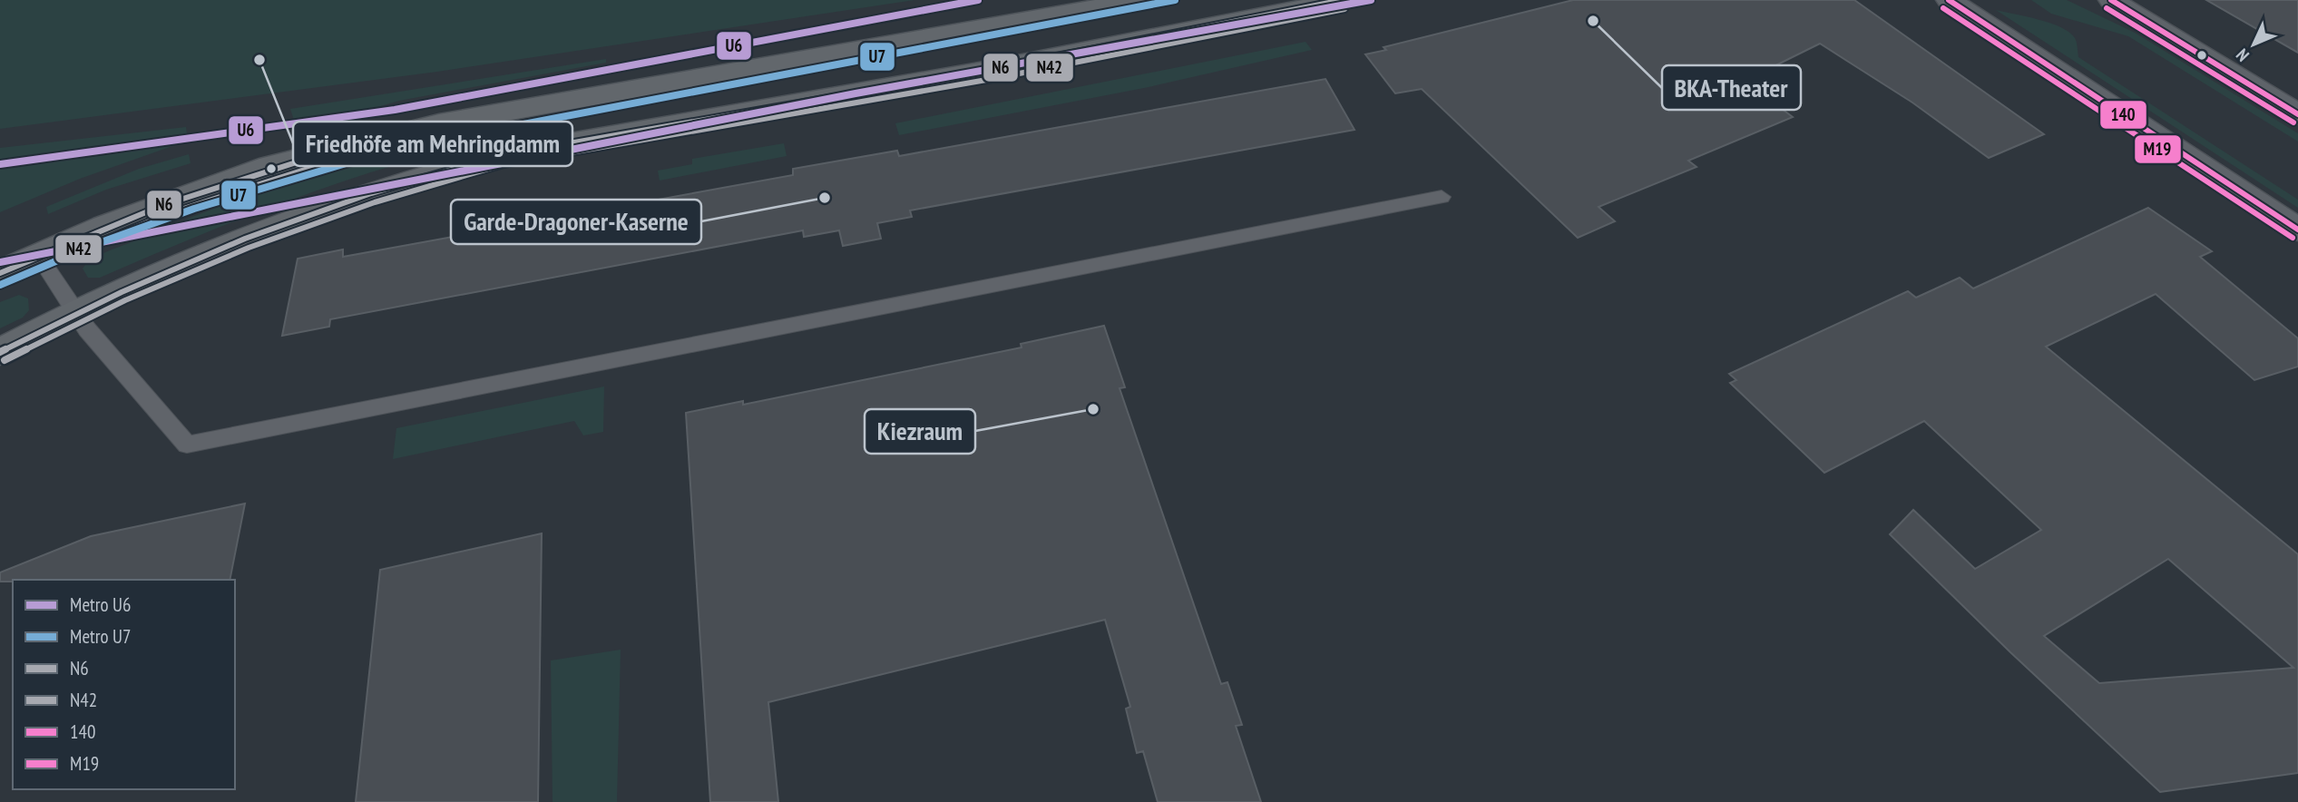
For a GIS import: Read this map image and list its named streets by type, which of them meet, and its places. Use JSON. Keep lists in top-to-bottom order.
{
  "places": [
    "BKA-Theater",
    "Friedhöfe am Mehringdamm",
    "Garde-Dragoner-Kaserne",
    "Kiezraum"
  ],
  "lines": [
    "metro line U6",
    "metro line U7",
    "transit line N6",
    "transit line 140",
    "transit line M19",
    "transit line N42"
  ],
  "legend": [
    "Metro U6",
    "Metro U7",
    "N6",
    "N42",
    "140",
    "M19"
  ],
  "north": "bottom left"
}
